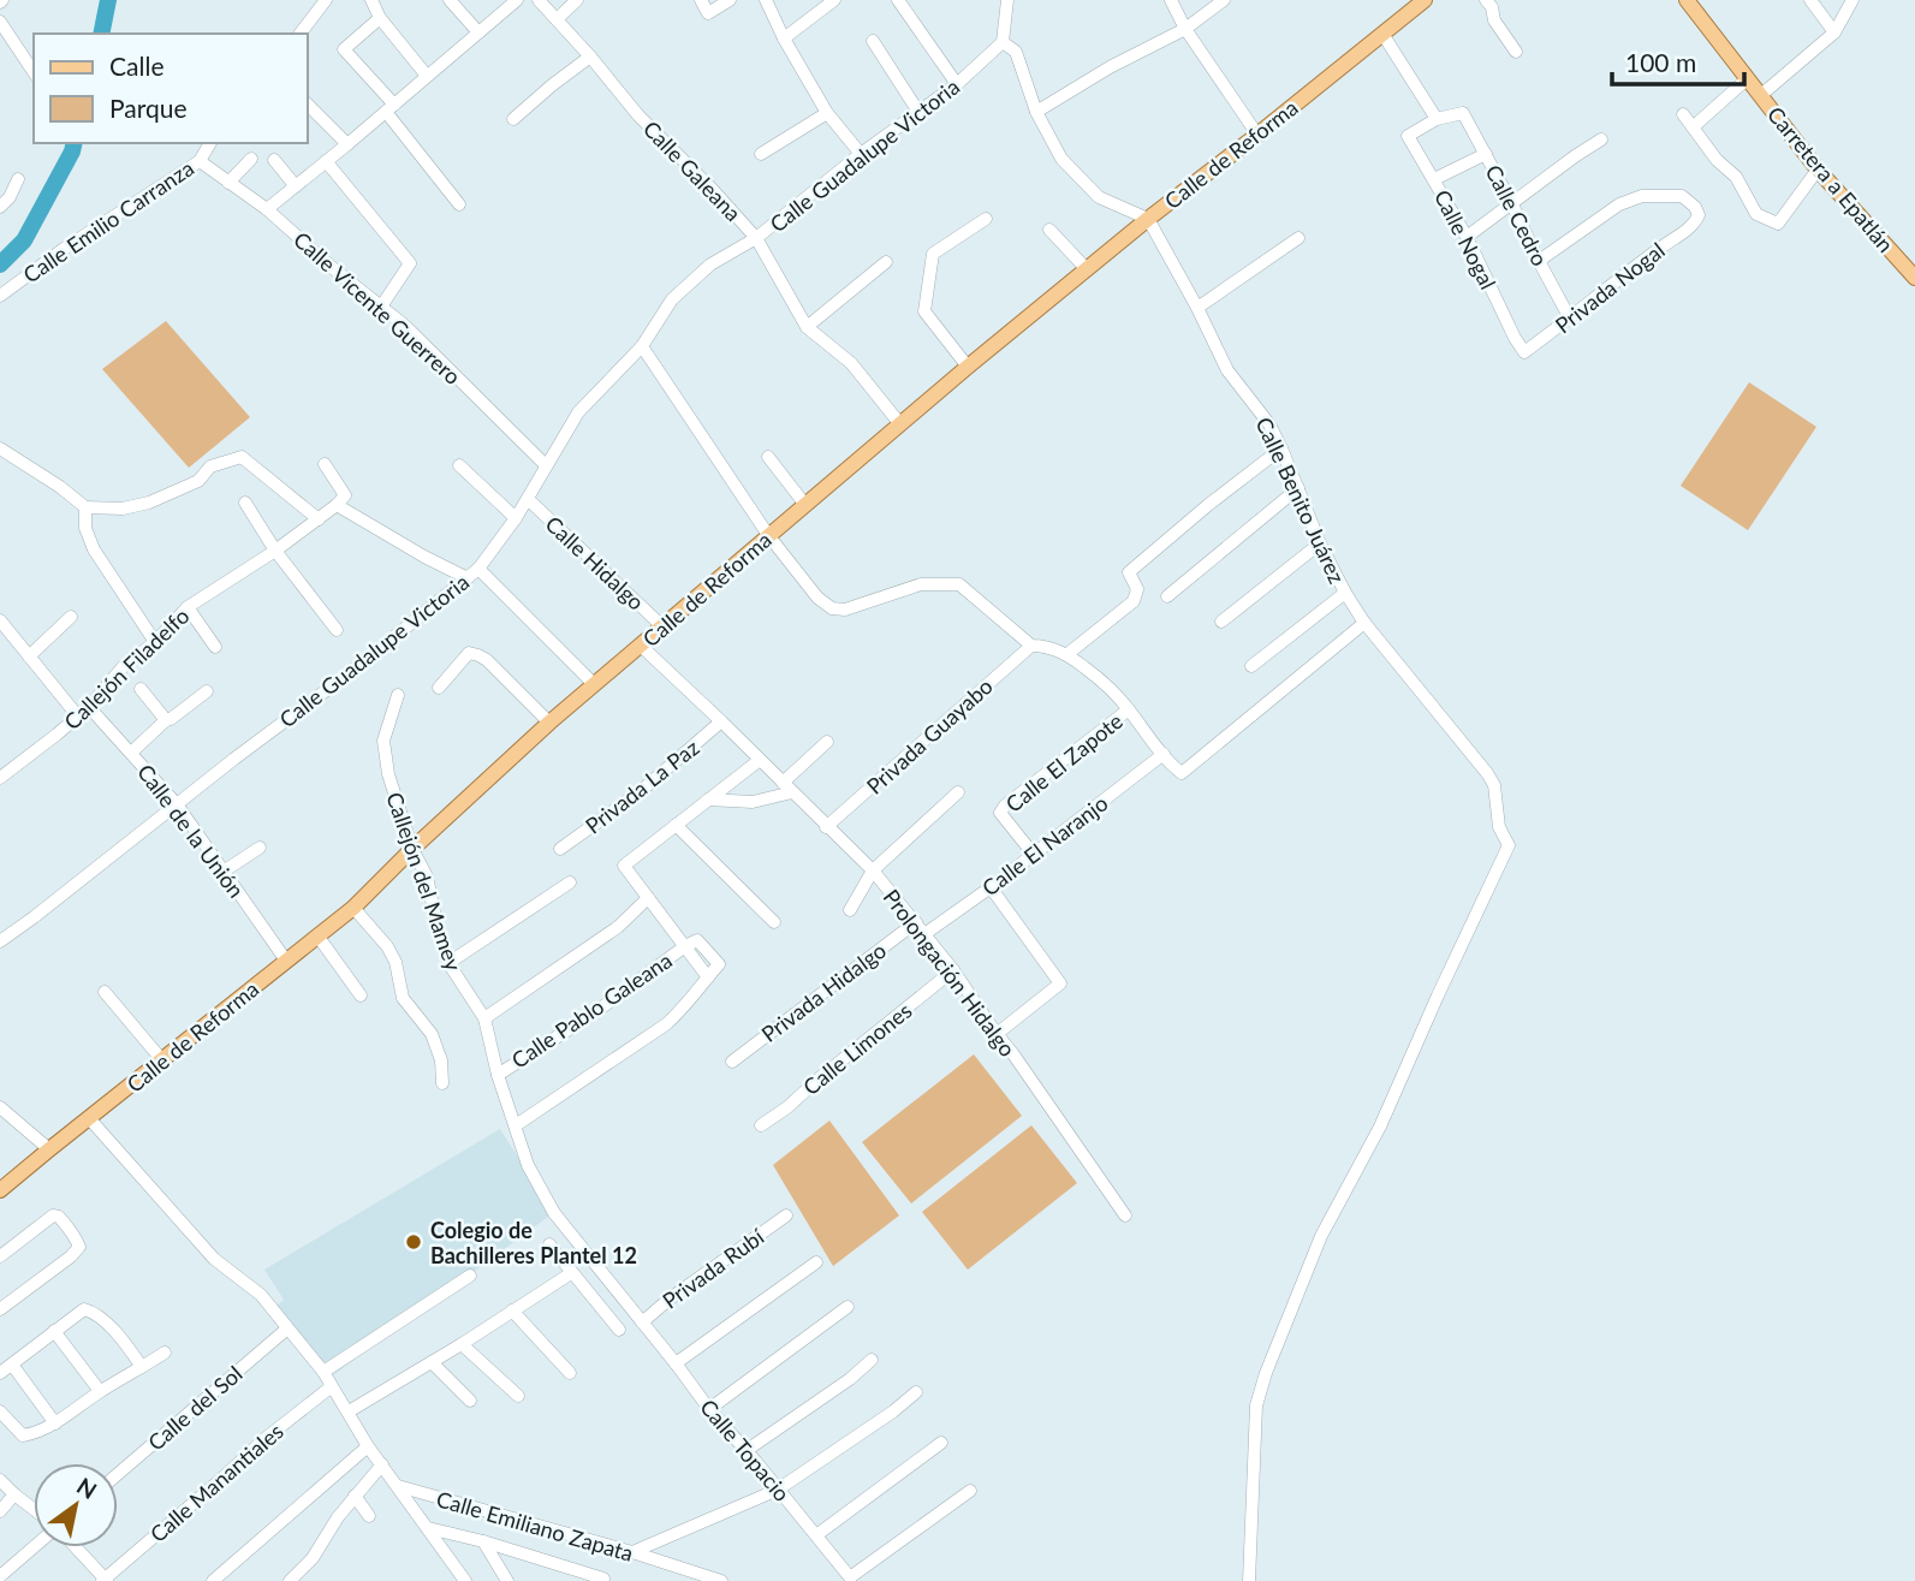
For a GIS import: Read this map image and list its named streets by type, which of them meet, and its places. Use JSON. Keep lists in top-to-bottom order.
{
  "streets": {
    "main road": ["Calle de Reforma", "Carretera a Epatlán"],
    "street": [
      "Calle Guadalupe Victoria",
      "Calle Galeana",
      "Calle Cedro",
      "Calle Emilio Carranza",
      "Calle Nogal",
      "Privada Nogal",
      "Calle Vicente Guerrero",
      "Calle Benito Juárez",
      "Calle Hidalgo",
      "Callejón Filadelfo",
      "Privada Guayabo",
      "Calle El Zapote",
      "Privada La Paz",
      "Calle de la Unión",
      "Calle El Naranjo",
      "Callejón del Mamey",
      "Prolongación Hidalgo",
      "Privada Hidalgo",
      "Calle Pablo Galeana",
      "Calle Limones",
      "Privada Rubí",
      "Calle del Sol",
      "Calle Topacio",
      "Calle Manantiales",
      "Calle Emiliano Zapata"
    ]
  },
  "crossings": [
    ["Calle de Reforma", "Calle Galeana"],
    ["Calle de Reforma", "Calle Benito Juárez"],
    ["Calle de Reforma", "Calle Hidalgo"],
    ["Calle de Reforma", "Calle de la Unión"],
    ["Calle de Reforma", "Callejón del Mamey"],
    ["Calle de Reforma", "Prolongación Hidalgo"],
    ["Calle Guadalupe Victoria", "Calle Galeana"],
    ["Calle Guadalupe Victoria", "Calle Vicente Guerrero"],
    ["Calle Guadalupe Victoria", "Calle Hidalgo"],
    ["Calle Guadalupe Victoria", "Calle de la Unión"],
    ["Calle Cedro", "Calle Nogal"],
    ["Calle Cedro", "Privada Nogal"],
    ["Calle Emilio Carranza", "Calle Vicente Guerrero"],
    ["Calle Nogal", "Privada Nogal"],
    ["Callejón Filadelfo", "Calle de la Unión"],
    ["Privada Guayabo", "Prolongación Hidalgo"],
    ["Calle El Zapote", "Calle El Naranjo"],
    ["Privada La Paz", "Prolongación Hidalgo"],
    ["Calle El Naranjo", "Prolongación Hidalgo"],
    ["Callejón del Mamey", "Calle Pablo Galeana"],
    ["Callejón del Mamey", "Privada Rubí"],
    ["Callejón del Mamey", "Calle Topacio"],
    ["Prolongación Hidalgo", "Privada Hidalgo"],
    ["Prolongación Hidalgo", "Calle Limones"],
    ["Privada Rubí", "Calle Topacio"]
  ],
  "places": ["Colegio de Bachilleres Plantel 12"],
  "legend": ["Calle", "Parque"],
  "scale_bar": "100 m",
  "north": "top right"
}
